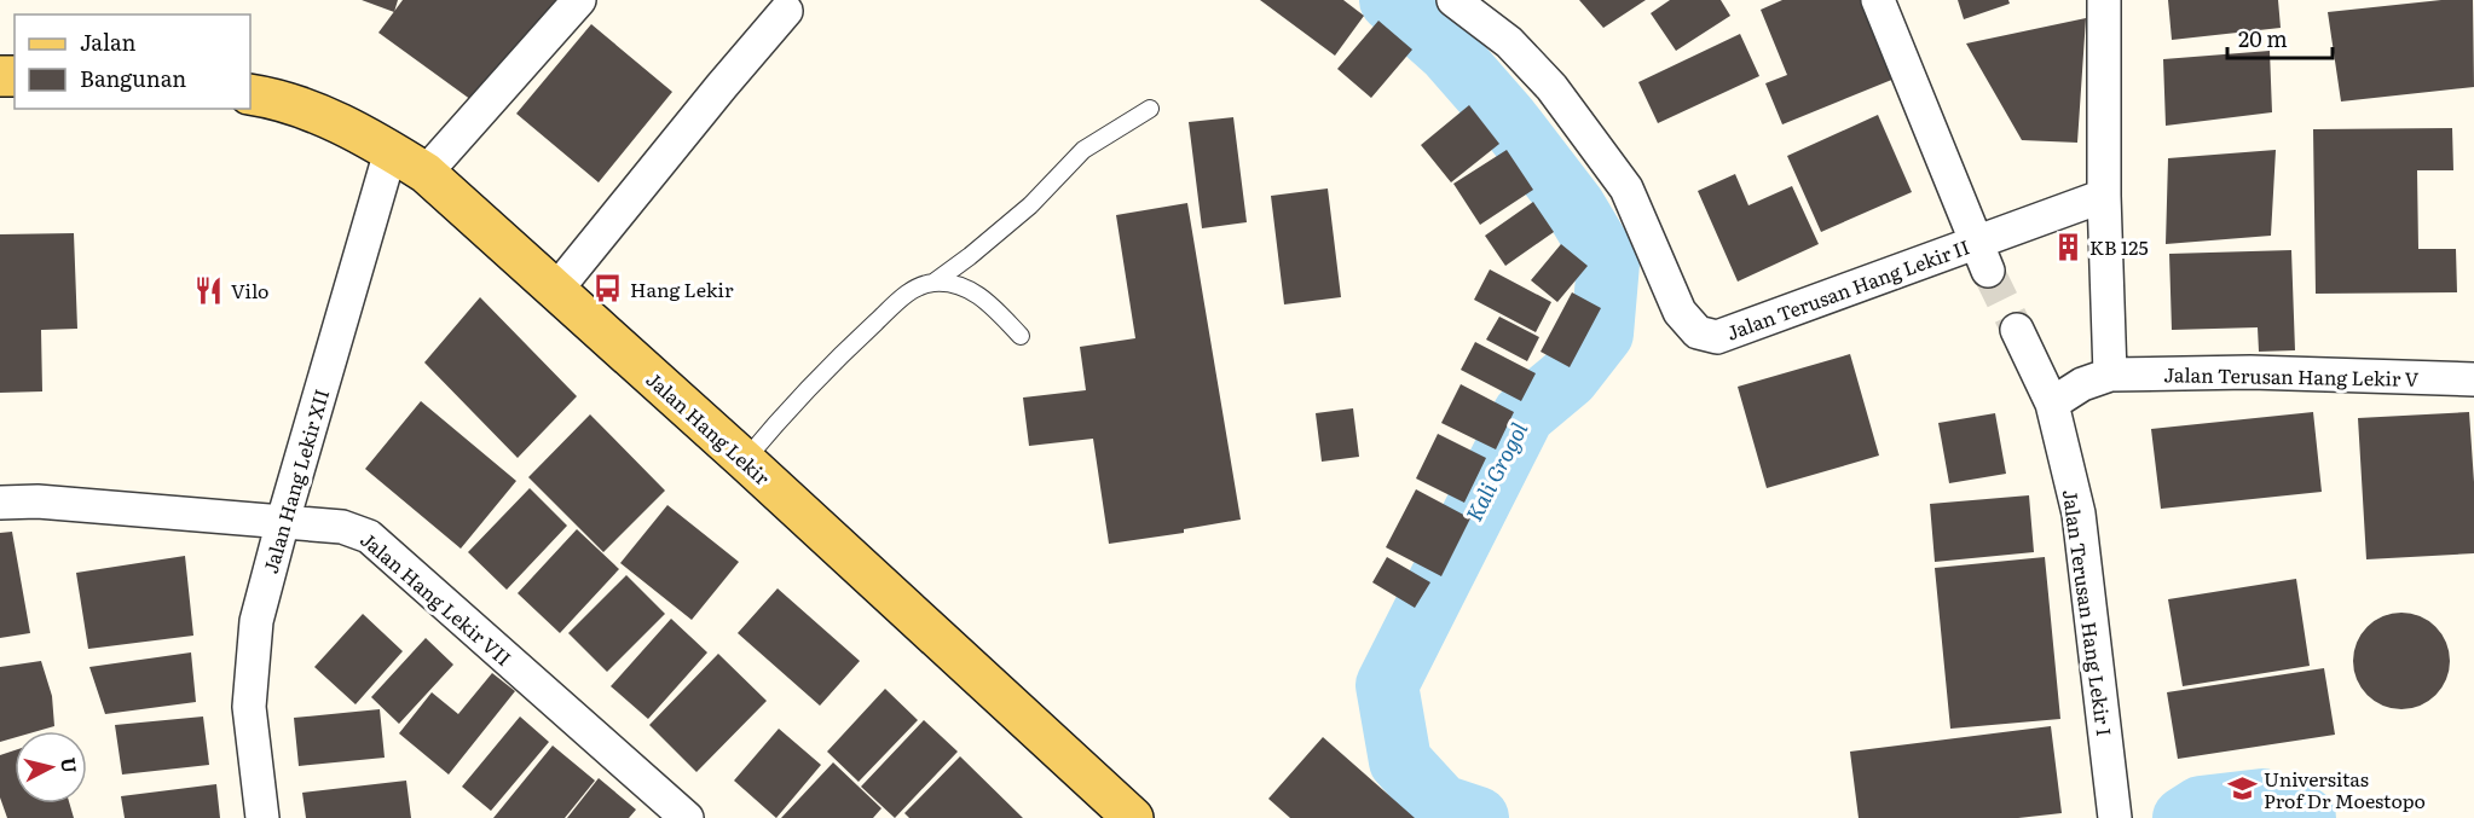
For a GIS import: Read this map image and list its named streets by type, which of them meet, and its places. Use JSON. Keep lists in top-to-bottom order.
{
  "streets": {
    "main road": ["Jalan Hang Lekir"],
    "street": [
      "Jalan Terusan Hang Lekir II",
      "Jalan Terusan Hang Lekir V",
      "Jalan Hang Lekir XII",
      "Jalan Hang Lekir VII",
      "Jalan Terusan Hang Lekir I"
    ]
  },
  "crossings": [
    ["Jalan Terusan Hang Lekir V", "Jalan Terusan Hang Lekir I"],
    ["Jalan Hang Lekir", "Jalan Hang Lekir XII"],
    ["Jalan Hang Lekir XII", "Jalan Hang Lekir VII"]
  ],
  "water": ["Kali Grogol"],
  "places": {
    "building": ["KB 125"],
    "bus stop": ["Hang Lekir"],
    "restaurant": ["Vilo"],
    "school or university": ["Universitas Prof Dr Moestopo"]
  },
  "legend": ["Jalan", "Bangunan"],
  "scale_bar": "20 m",
  "north": "right"
}
